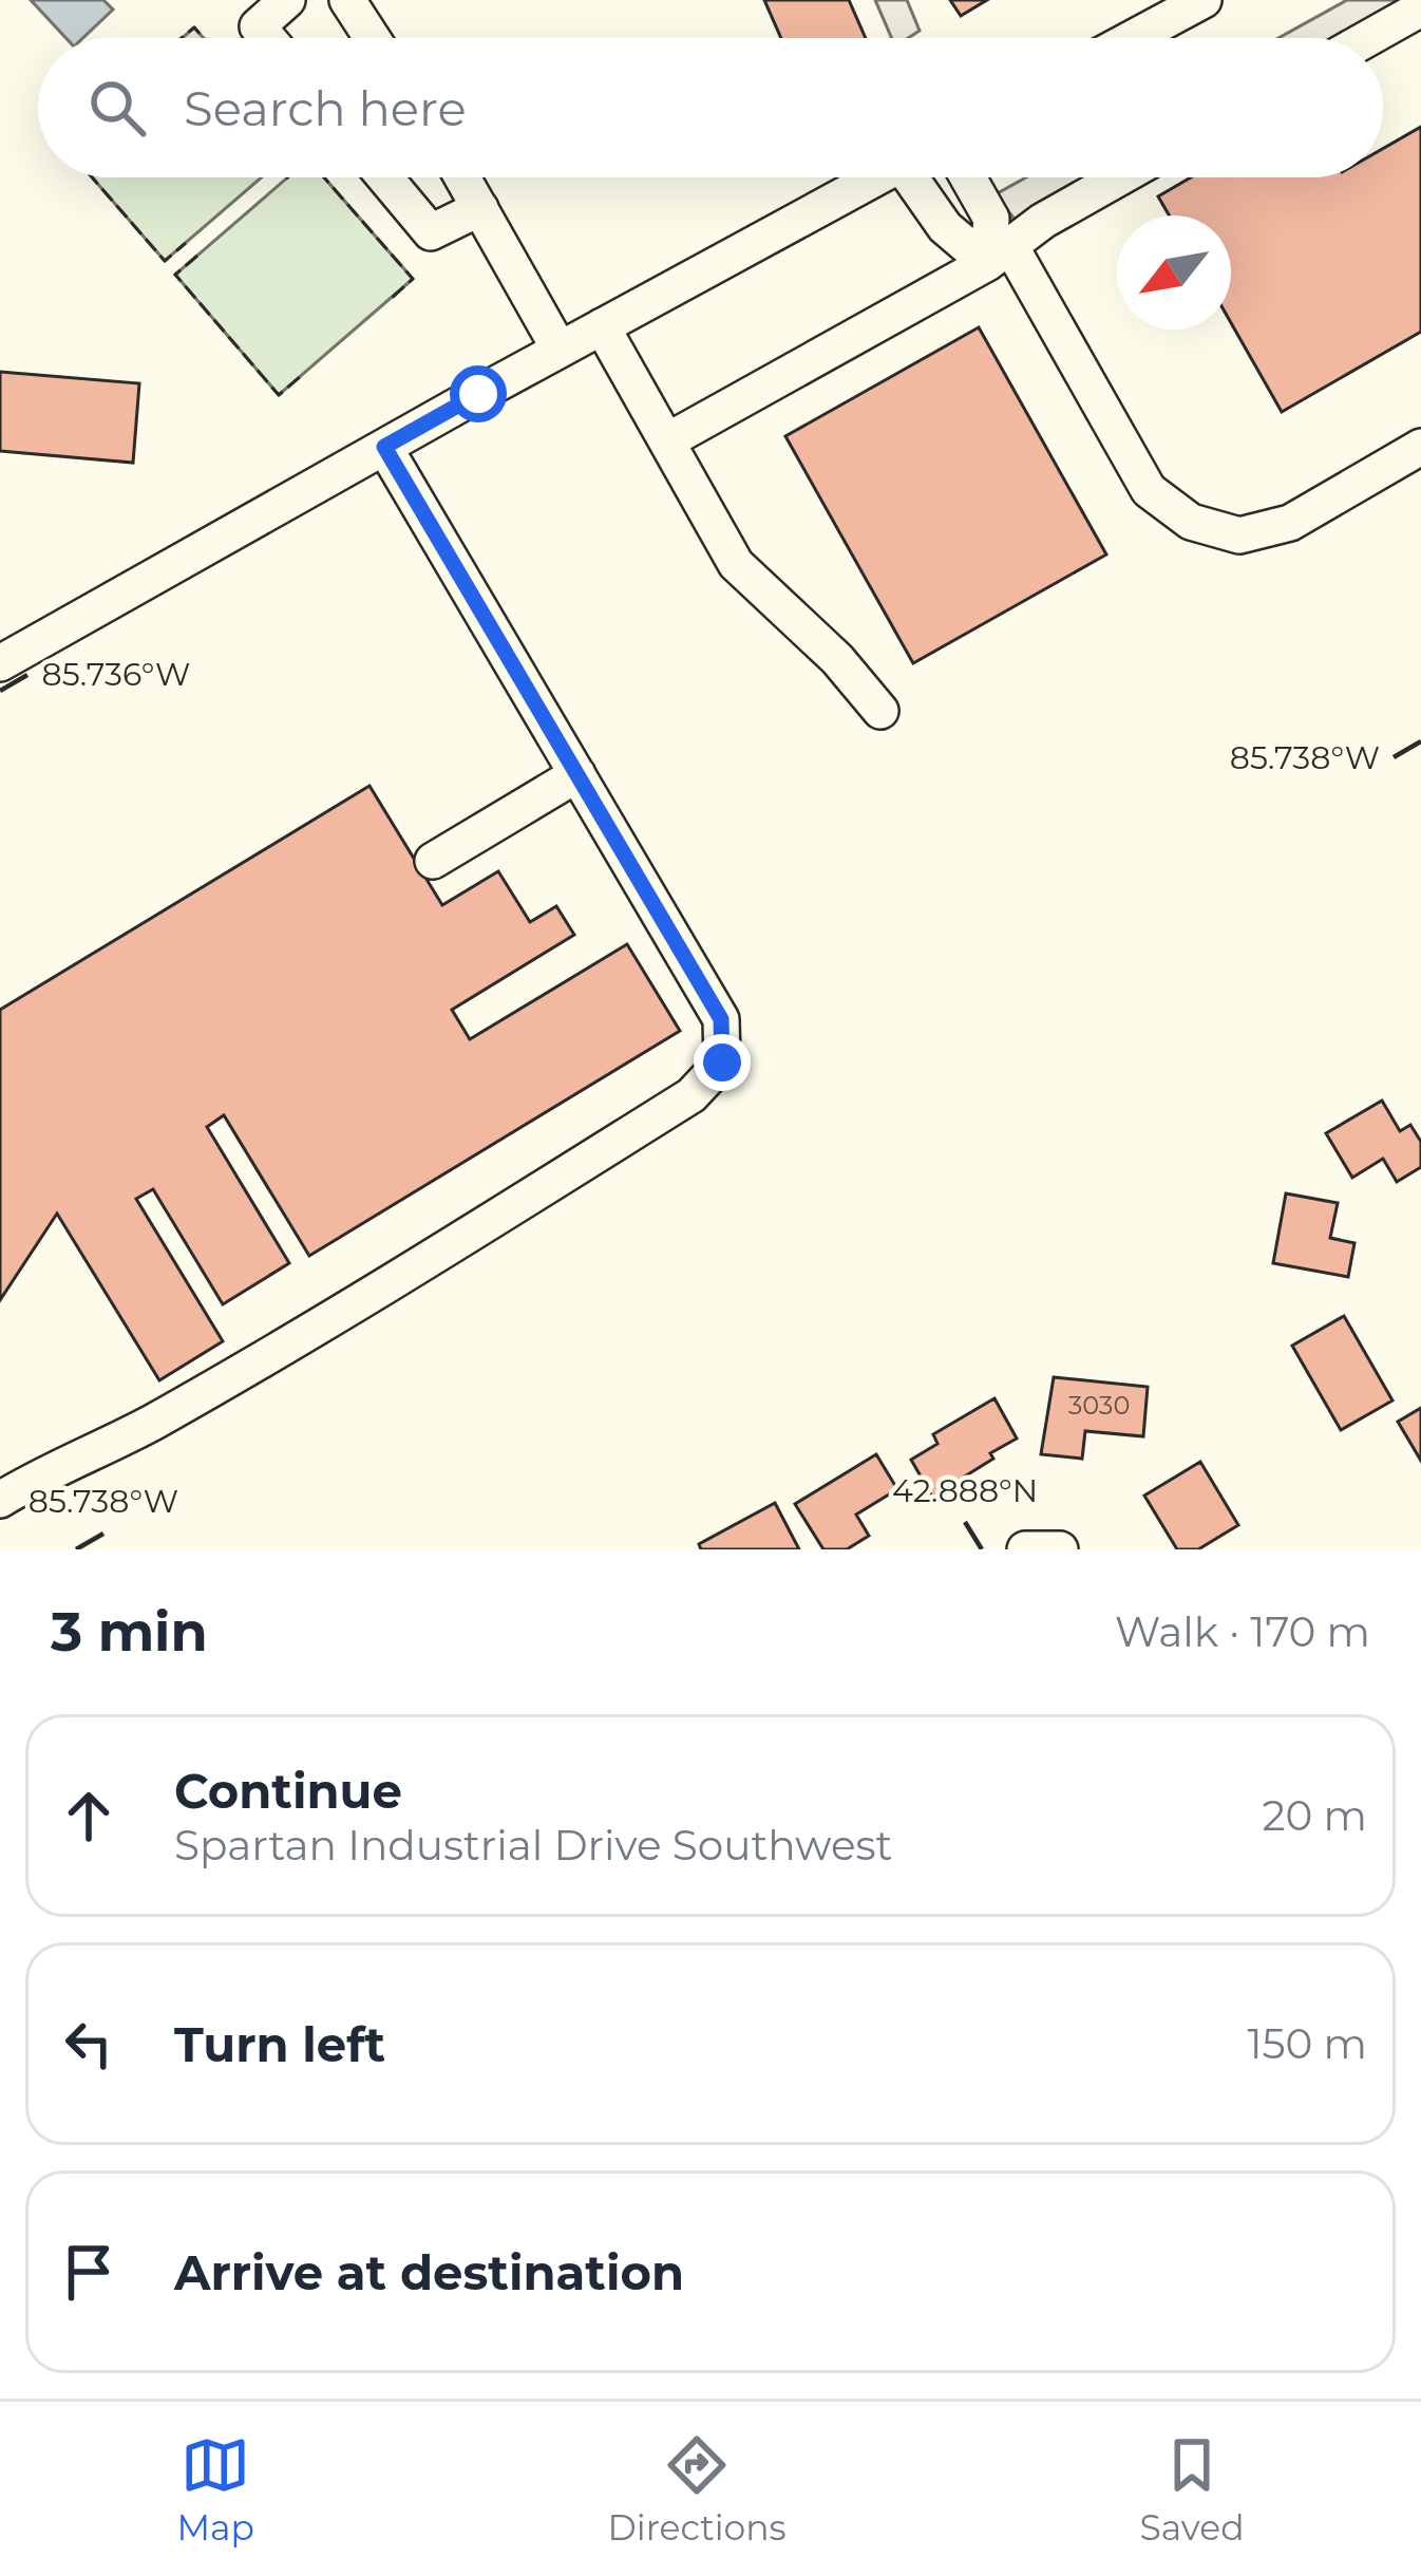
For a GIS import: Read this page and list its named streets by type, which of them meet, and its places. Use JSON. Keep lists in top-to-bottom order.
{
  "house_numbers": ["3030"],
  "north": "bottom left",
  "page": {
    "search": "Search here",
    "heading": ["3 min", "Walk · 170 m"],
    "list": [
      ["Continue", "Spartan Industrial Drive Southwest", "20 m"],
      ["Turn left", "150 m"],
      "Arrive at destination"
    ],
    "nav": ["Map", "Directions", "Saved"]
  },
  "coordinates": ["85.736°W", "85.738°W", "42.888°N"]
}
